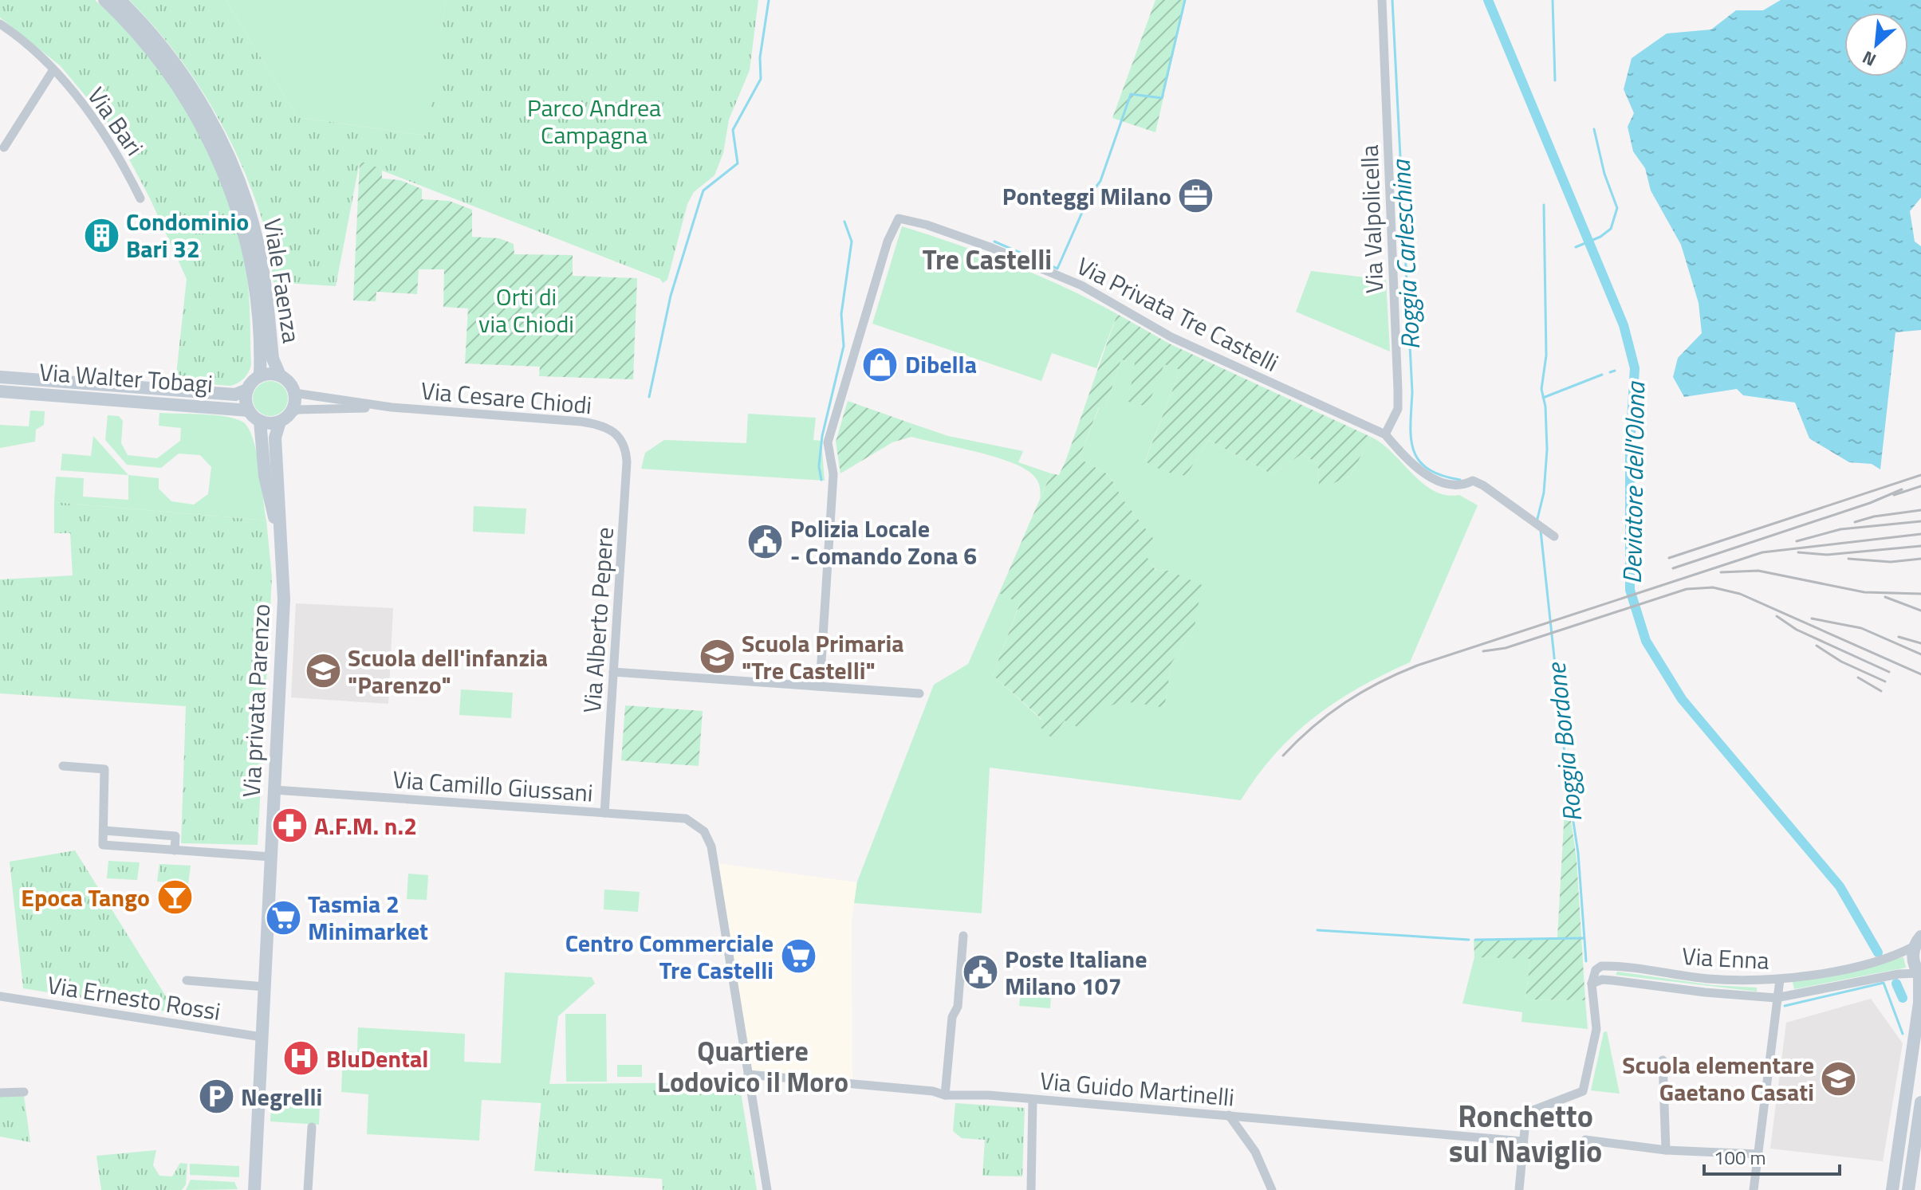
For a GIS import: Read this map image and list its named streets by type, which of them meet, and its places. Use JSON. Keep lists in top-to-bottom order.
{
  "streets": {
    "street": [
      "Via Bari",
      "Via Valpolicella",
      "Viale Faenza",
      "Via Privata Tre Castelli",
      "Via Walter Tobagi",
      "Via Cesare Chiodi",
      "Via Alberto Pepere",
      "Via privata Parenzo",
      "Via Camillo Giussani",
      "Via Enna",
      "Via Ernesto Rossi",
      "Via Guido Martinelli"
    ]
  },
  "crossings": [
    ["Via Valpolicella", "Via Privata Tre Castelli"],
    ["Viale Faenza", "Via Walter Tobagi"],
    ["Viale Faenza", "Via Cesare Chiodi"],
    ["Viale Faenza", "Via privata Parenzo"],
    ["Via Walter Tobagi", "Via Cesare Chiodi"],
    ["Via Walter Tobagi", "Via privata Parenzo"],
    ["Via Cesare Chiodi", "Via Alberto Pepere"],
    ["Via Cesare Chiodi", "Via privata Parenzo"],
    ["Via Alberto Pepere", "Via Camillo Giussani"],
    ["Via privata Parenzo", "Via Camillo Giussani"],
    ["Via privata Parenzo", "Via Ernesto Rossi"],
    ["Via Camillo Giussani", "Via Guido Martinelli"]
  ],
  "districts": ["Tre Castelli", "Quartiere Lodovico il Moro", "Ronchetto sul Naviglio"],
  "water": ["Roggia Carleschina", "Deviatore dell'Olona", "Roggia Bordone"],
  "parks": ["Parco Andrea Campagna", "Orti di via Chiodi"],
  "places": {
    "office": ["Ponteggi Milano"],
    "building": ["Condominio Bari 32"],
    "shop": ["Dibella"],
    "public building": ["Polizia Locale - Comando Zona 6", "Poste Italiane Milano 107"],
    "school or university": ["Scuola Primaria \"Tre Castelli\"", "Scuola dell'infanzia \"Parenzo\"", "Scuola elementare Gaetano Casati"],
    "pharmacy": ["A.F.M. n.2"],
    "bar": ["Epoca Tango"],
    "supermarket": ["Tasmia 2 Minimarket", "Centro Commerciale Tre Castelli"],
    "hospital": ["BluDental"],
    "parking": ["Negrelli"]
  },
  "scale_bar": "100 m",
  "north": "bottom left"
}
